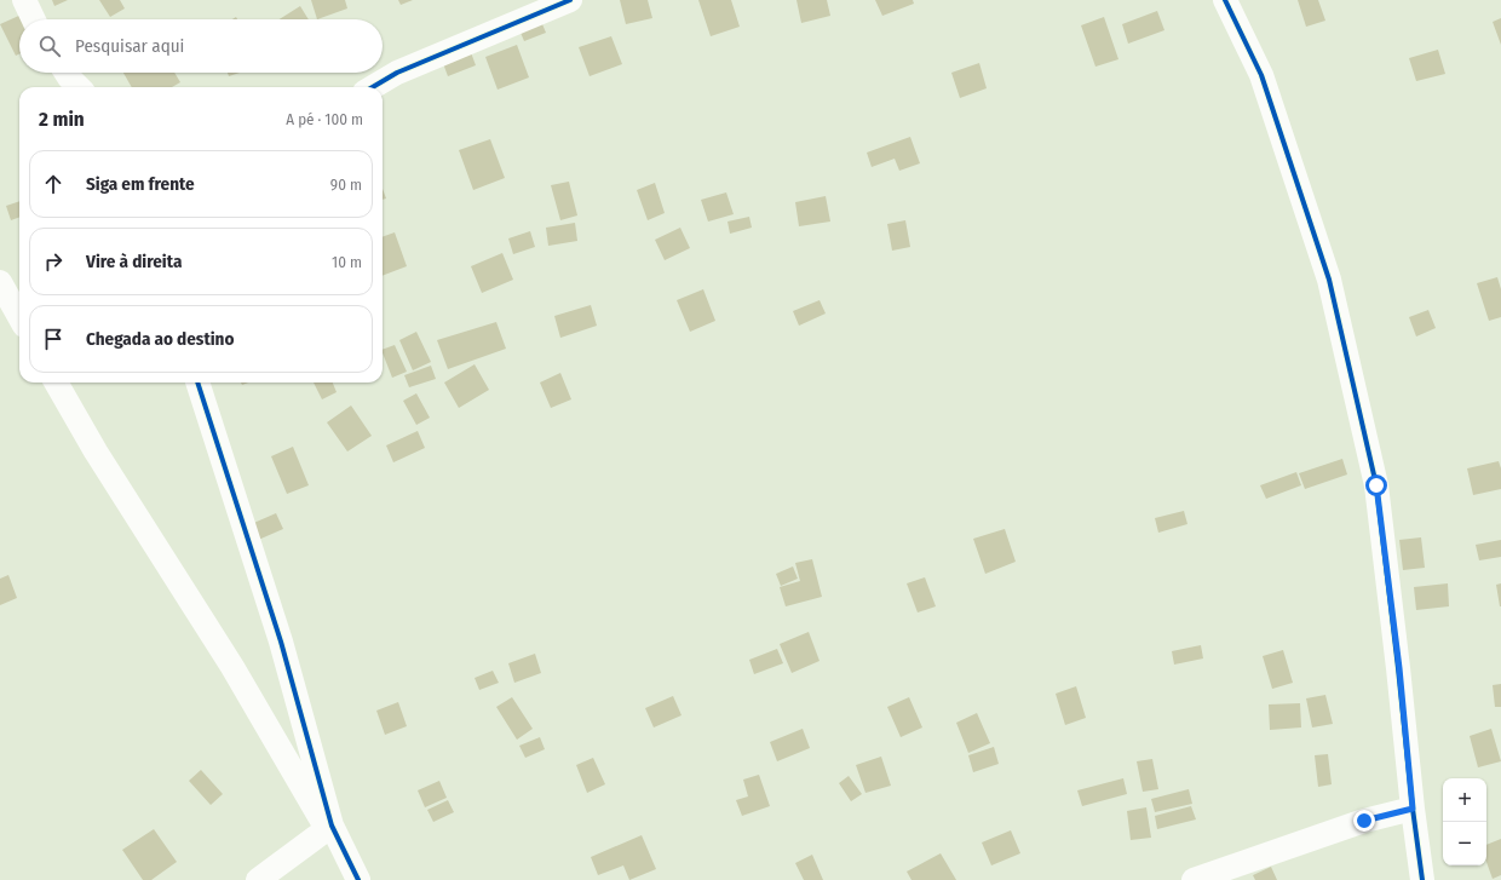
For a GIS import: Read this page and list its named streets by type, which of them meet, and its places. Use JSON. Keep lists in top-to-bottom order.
{
  "page": {
    "search": "Pesquisar aqui",
    "heading": ["2 min", "A pé · 100 m"],
    "list": [
      ["Siga em frente", "90 m"],
      ["Vire à direita", "10 m"],
      "Chegada ao destino"
    ],
    "map_buttons": ["+", "−"]
  }
}
